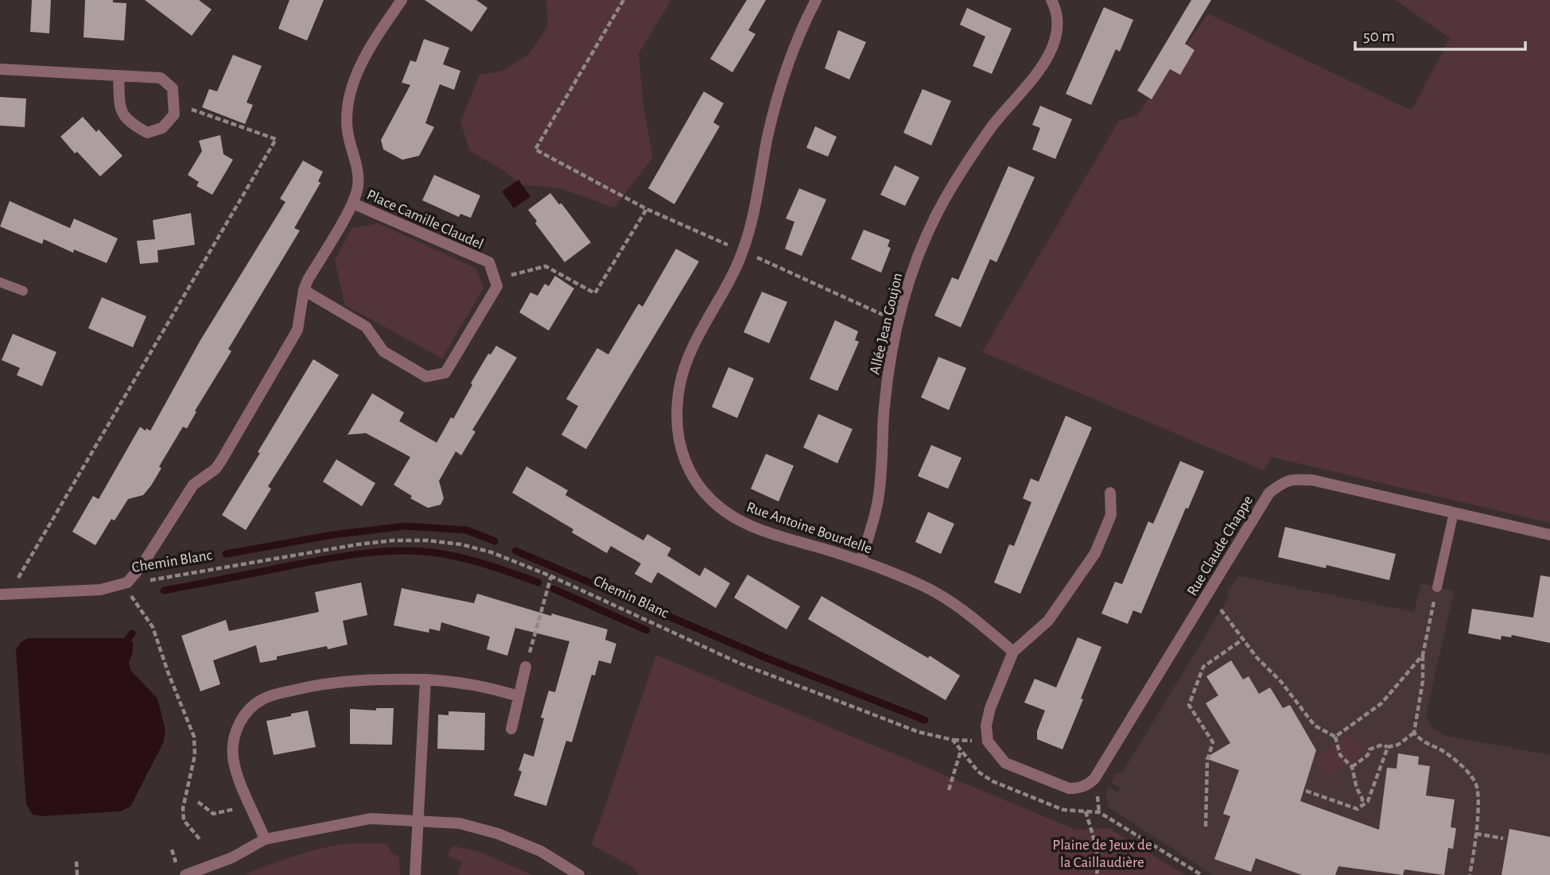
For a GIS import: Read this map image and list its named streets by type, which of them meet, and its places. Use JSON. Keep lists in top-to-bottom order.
{
  "streets": {
    "street": [
      "Place Camille Claudel",
      "Allée Jean Goujon",
      "Rue Antoine Bourdelle",
      "Rue Claude Chappe",
      "Chemin Blanc"
    ]
  },
  "crossings": [
    ["Allée Jean Goujon", "Rue Antoine Bourdelle"],
    ["Rue Antoine Bourdelle", "Rue Claude Chappe"]
  ],
  "parks": ["Plaine de Jeux de la Caillaudière"],
  "scale_bar": "50 m"
}
